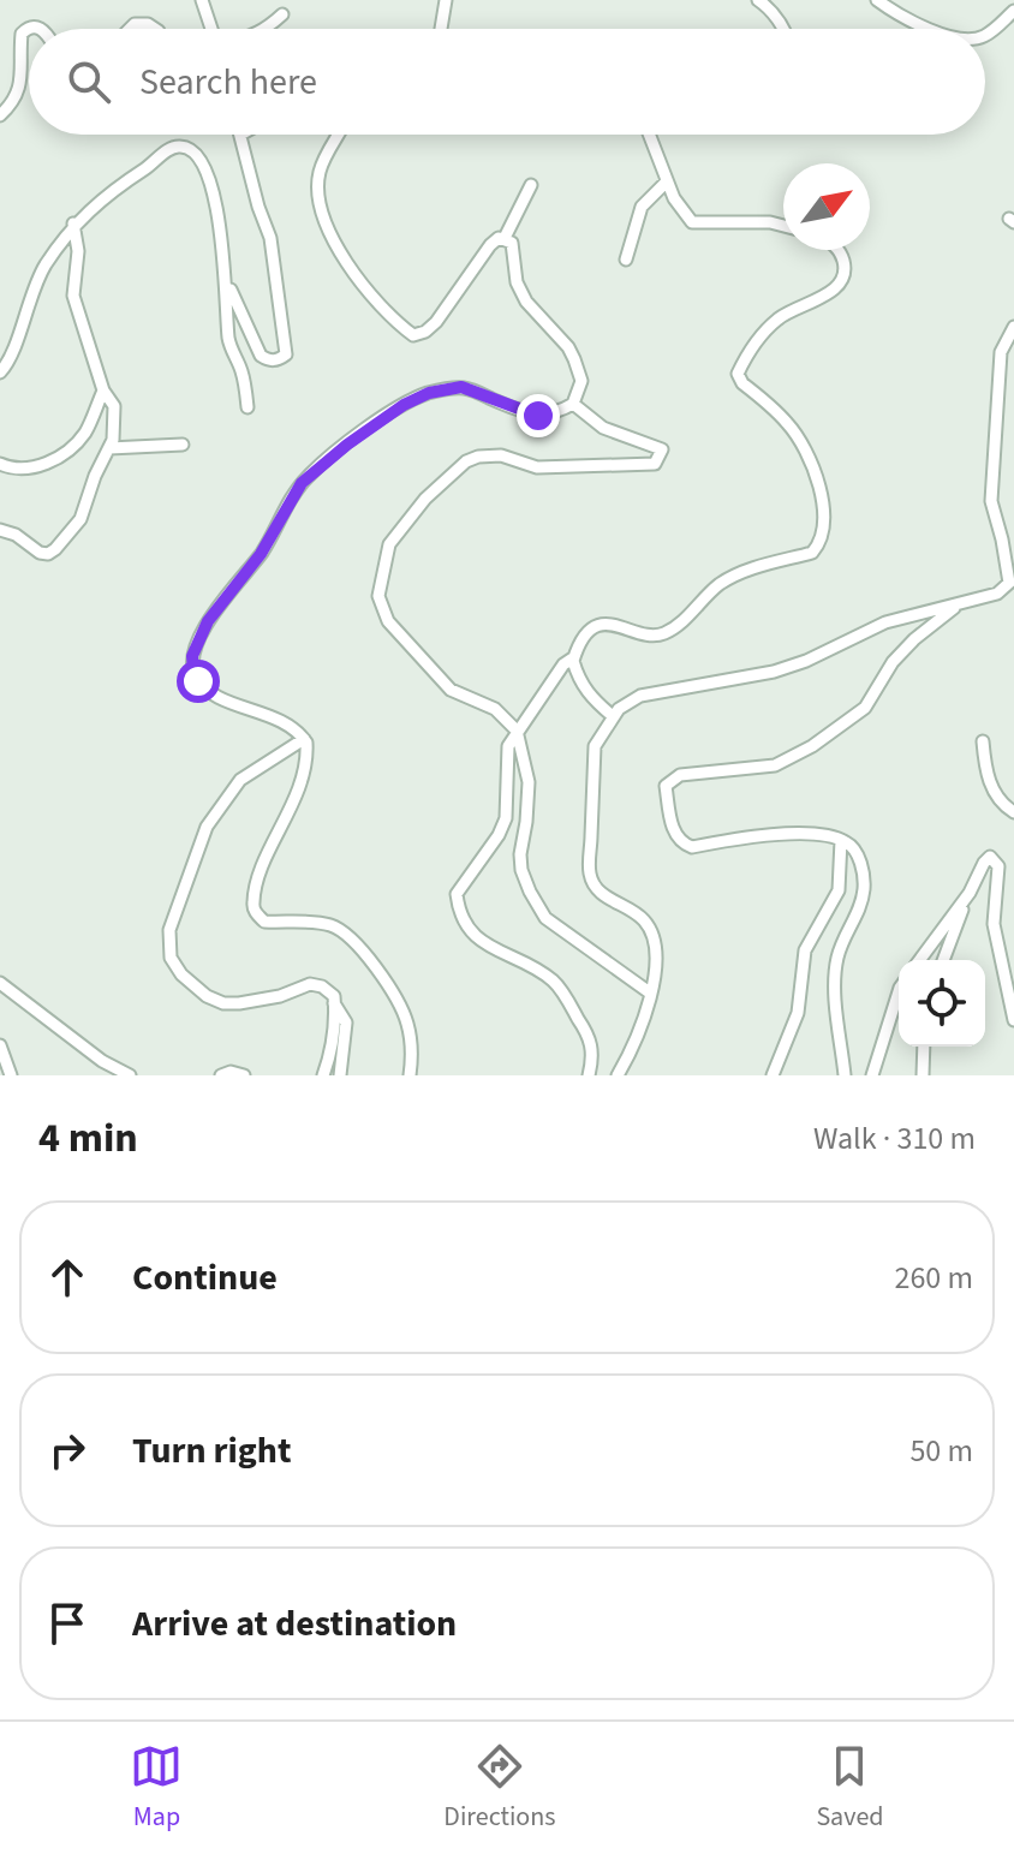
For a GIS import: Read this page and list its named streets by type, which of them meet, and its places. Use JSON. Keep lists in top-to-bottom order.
{
  "north": "top right",
  "page": {
    "search": "Search here",
    "heading": ["4 min", "Walk · 310 m"],
    "list": [
      ["Continue", "260 m"],
      ["Turn right", "50 m"],
      "Arrive at destination"
    ],
    "nav": ["Map", "Directions", "Saved"]
  }
}
